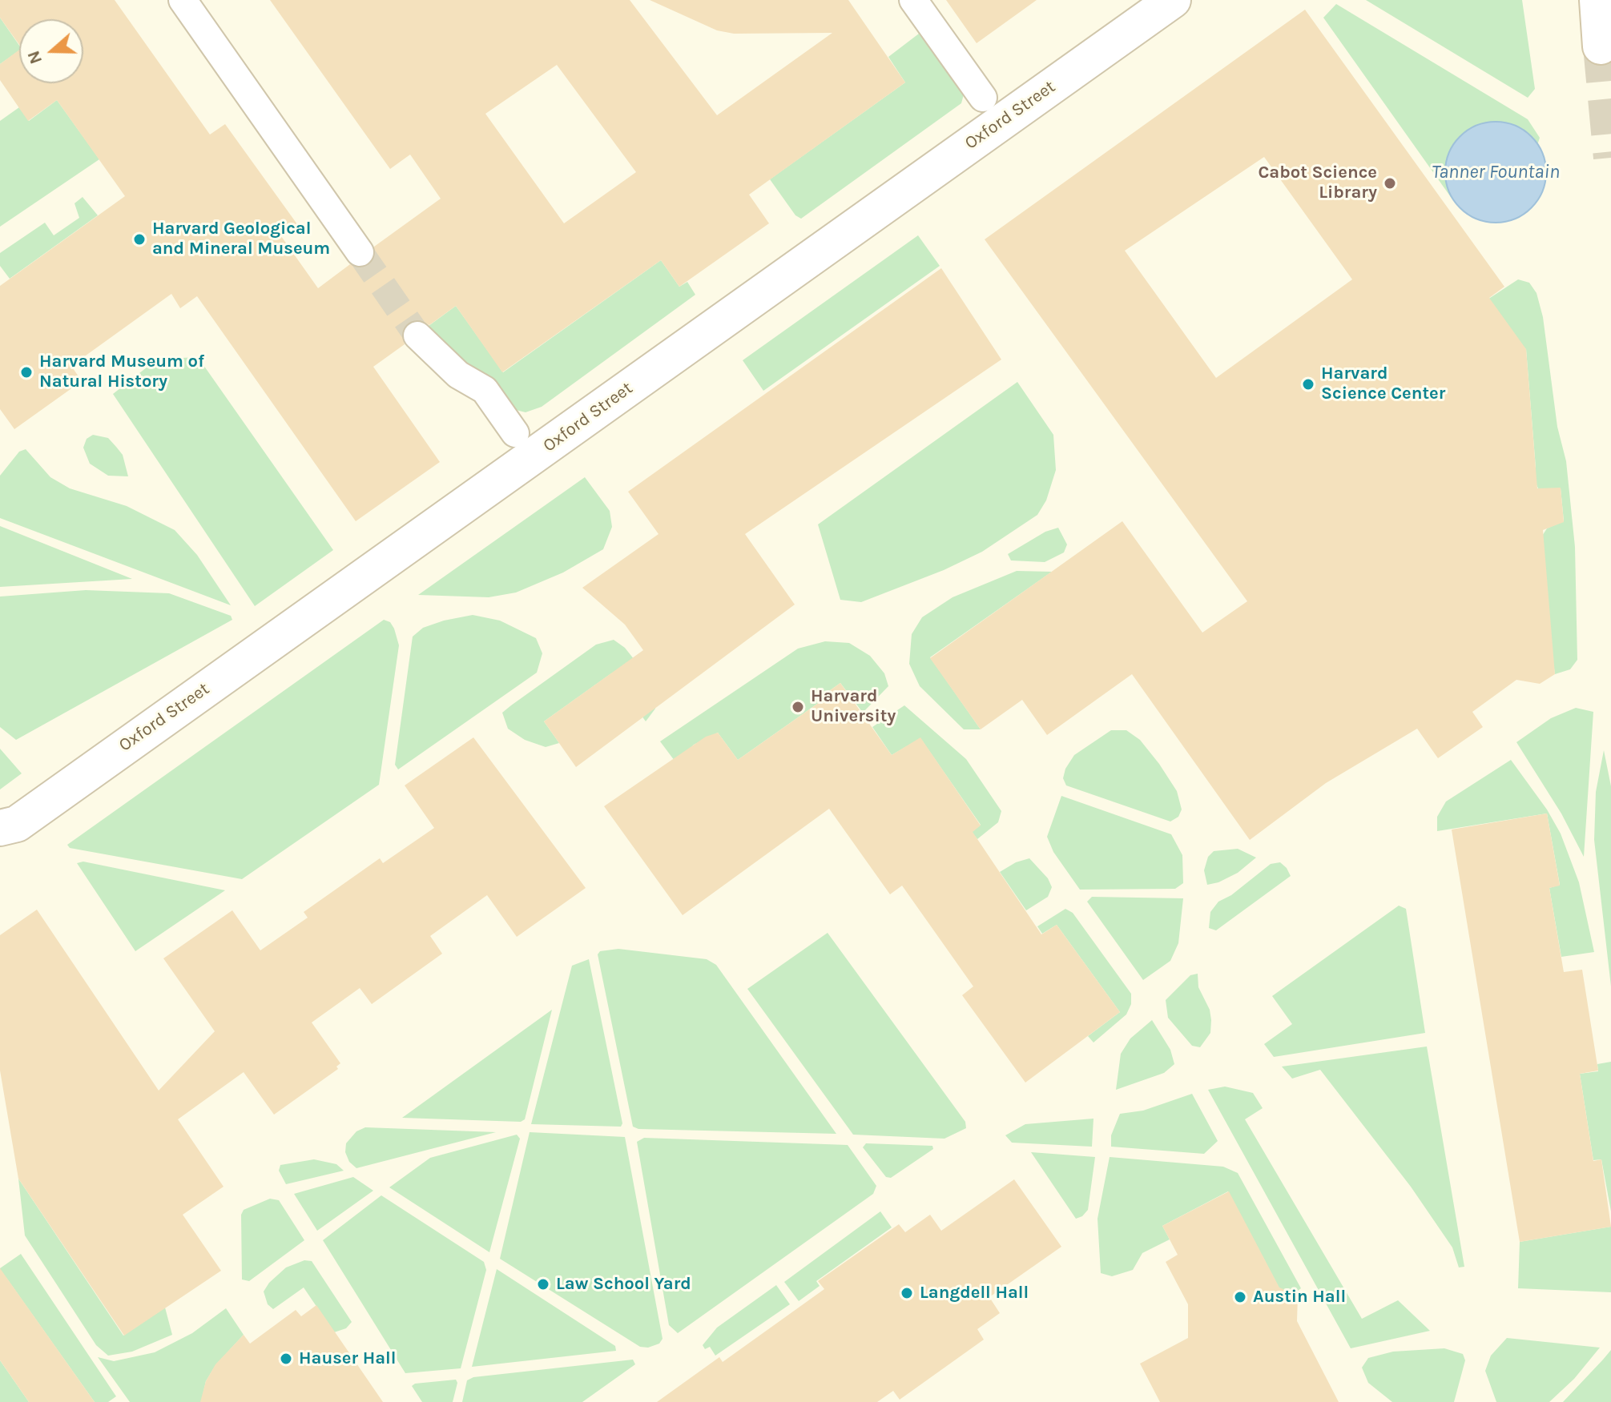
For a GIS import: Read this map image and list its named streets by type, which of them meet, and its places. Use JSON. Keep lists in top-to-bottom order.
{
  "streets": {
    "street": ["Oxford Street"]
  },
  "water": ["Tanner Fountain"],
  "places": [
    "Cabot Science Library",
    "Harvard Geological and Mineral Museum",
    "Harvard Museum of Natural History",
    "Harvard Science Center",
    "Harvard University",
    "Law School Yard",
    "Langdell Hall",
    "Austin Hall",
    "Hauser Hall"
  ],
  "north": "left"
}
